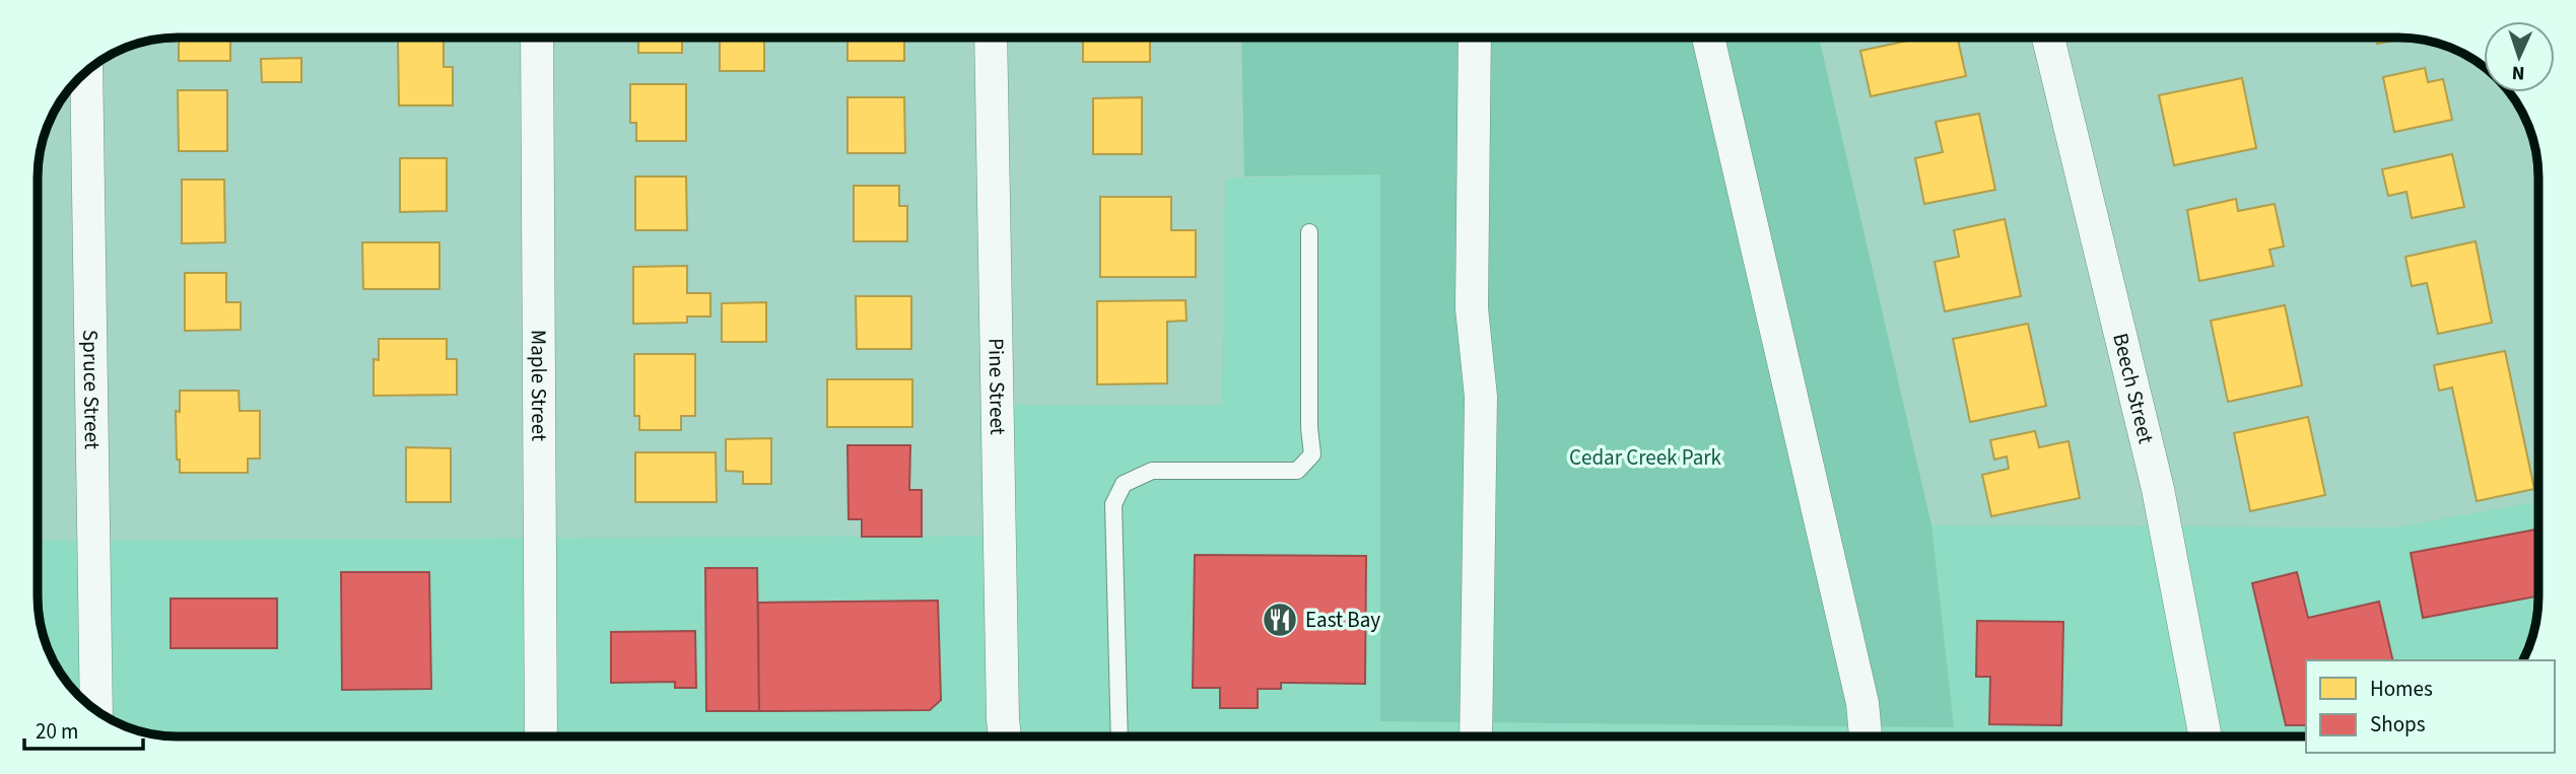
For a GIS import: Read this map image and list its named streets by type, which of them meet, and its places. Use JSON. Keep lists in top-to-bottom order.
{
  "streets": {
    "street": [
      "Maple Street",
      "Pine Street",
      "Beech Street",
      "Spruce Street"
    ]
  },
  "parks": ["Cedar Creek Park"],
  "places": {
    "restaurant": ["East Bay"]
  },
  "legend": ["Homes", "Shops"],
  "scale_bar": "20 m",
  "north": "bottom"
}
